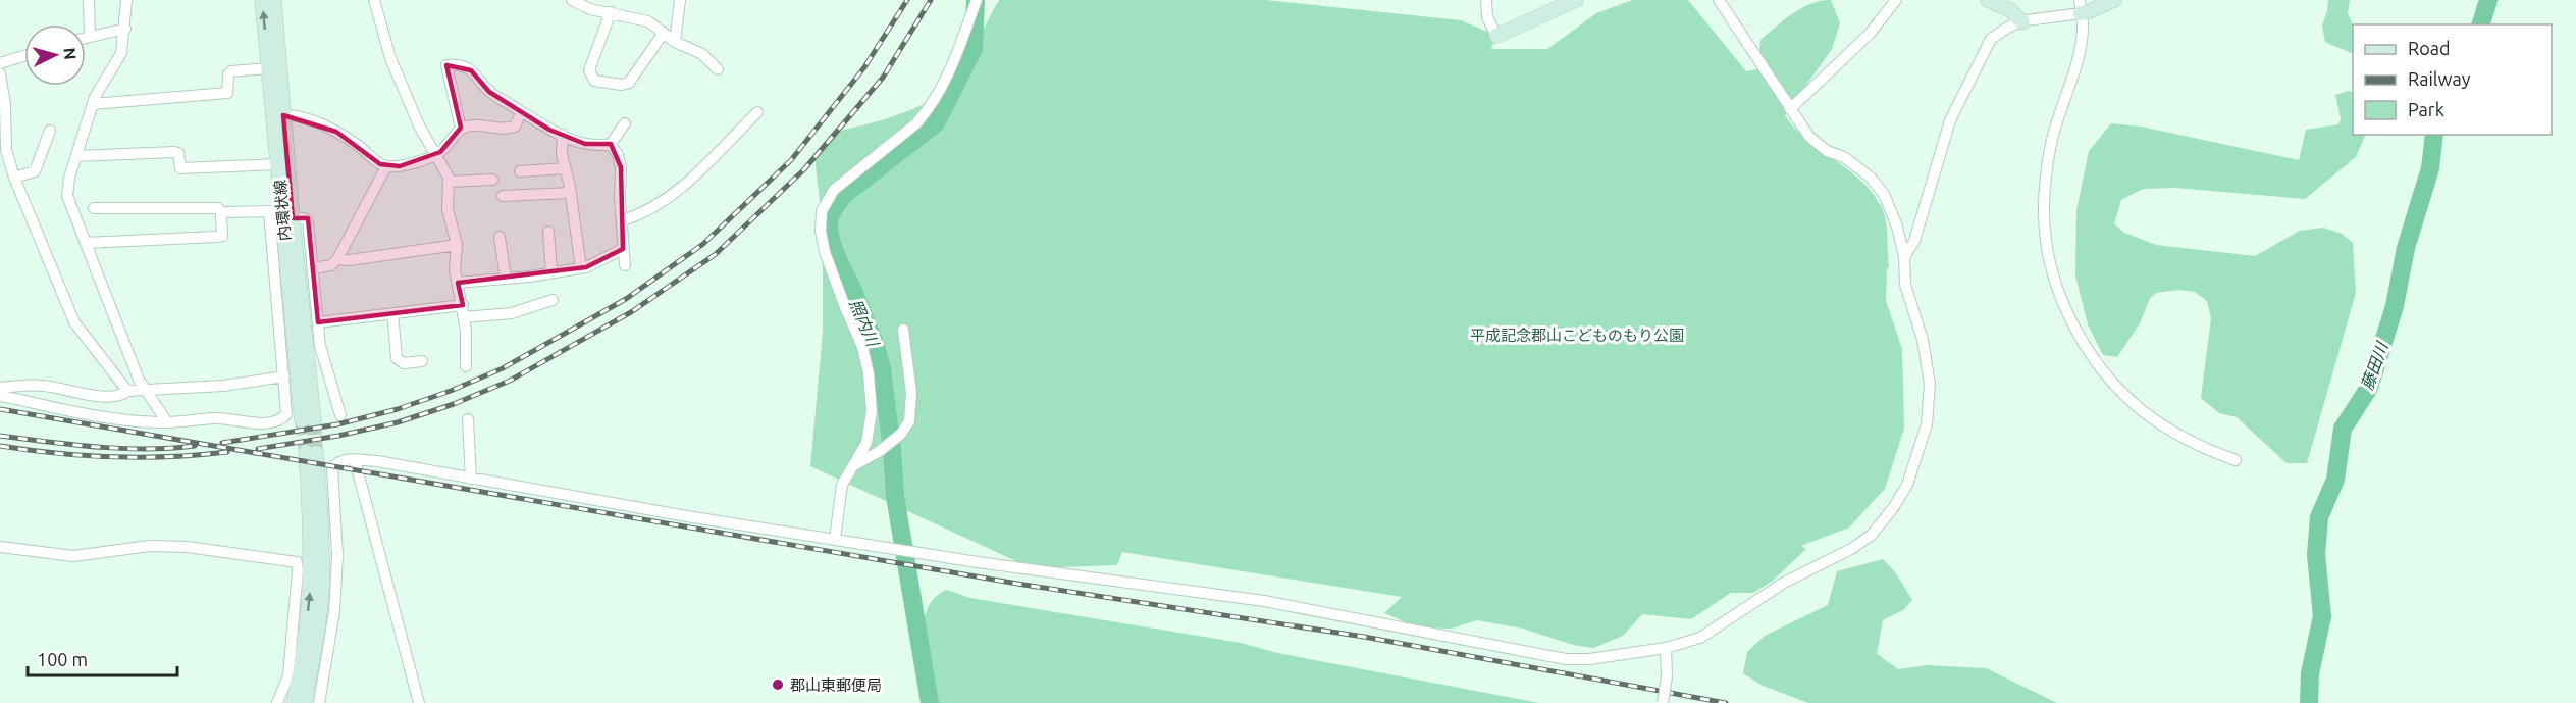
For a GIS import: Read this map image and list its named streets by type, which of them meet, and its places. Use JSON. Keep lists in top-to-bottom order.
{
  "streets": {
    "main road": ["内環状線"]
  },
  "water": ["照内川", "藤田川"],
  "parks": ["平成記念郡山こどものもり公園"],
  "places": ["郡山東郵便局"],
  "legend": ["Road", "Railway", "Park"],
  "scale_bar": "100 m",
  "north": "right"
}
